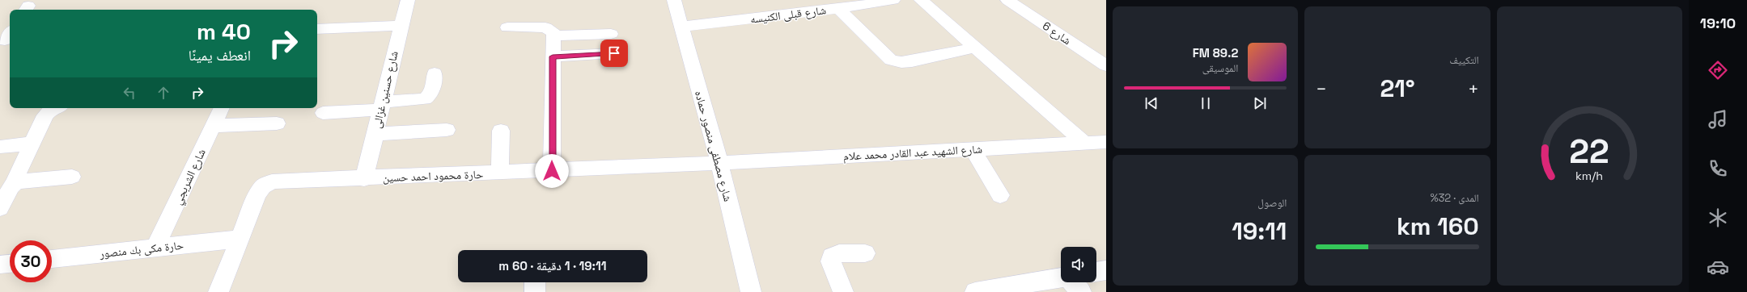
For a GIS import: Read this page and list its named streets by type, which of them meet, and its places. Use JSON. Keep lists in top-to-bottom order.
{
  "streets": {
    "street": [
      "شارع قبلى الكنيسه",
      "شارع 6",
      "شارع حسنين غزالى",
      "شارع مصطفى منصور حماده",
      "شارع الشهيد عبد القادر محمد علام",
      "حارة محمود احمد حسين",
      "شارع الشربجي",
      "حارة مكى بك منصور"
    ]
  },
  "crossings": [
    ["شارع قبلى الكنيسه", "شارع مصطفى منصور حماده"],
    ["شارع حسنين غزالى", "حارة محمود احمد حسين"],
    ["شارع مصطفى منصور حماده", "شارع الشهيد عبد القادر محمد علام"],
    ["شارع مصطفى منصور حماده", "حارة محمود احمد حسين"],
    ["شارع الشهيد عبد القادر محمد علام", "حارة محمود احمد حسين"],
    ["حارة محمود احمد حسين", "حارة مكى بك منصور"],
    ["شارع الشربجي", "حارة مكى بك منصور"]
  ],
  "page": {
    "tabs": "19:10",
    "tile": [
      "التكييف",
      ["المدى · 32%", "160 km"],
      ["الوصول", "19:11"]
    ],
    "turn": ["40 m", "انعطف يمينًا"],
    "song": ["89.2 FM", "الموسيقى"],
    "heat": ["−", "21°", "+"],
    "limit": "30",
    "trip": "19:11 · 1 دقيقة · 60 m",
    "gauge": ["22", "km/h"]
  }
}
